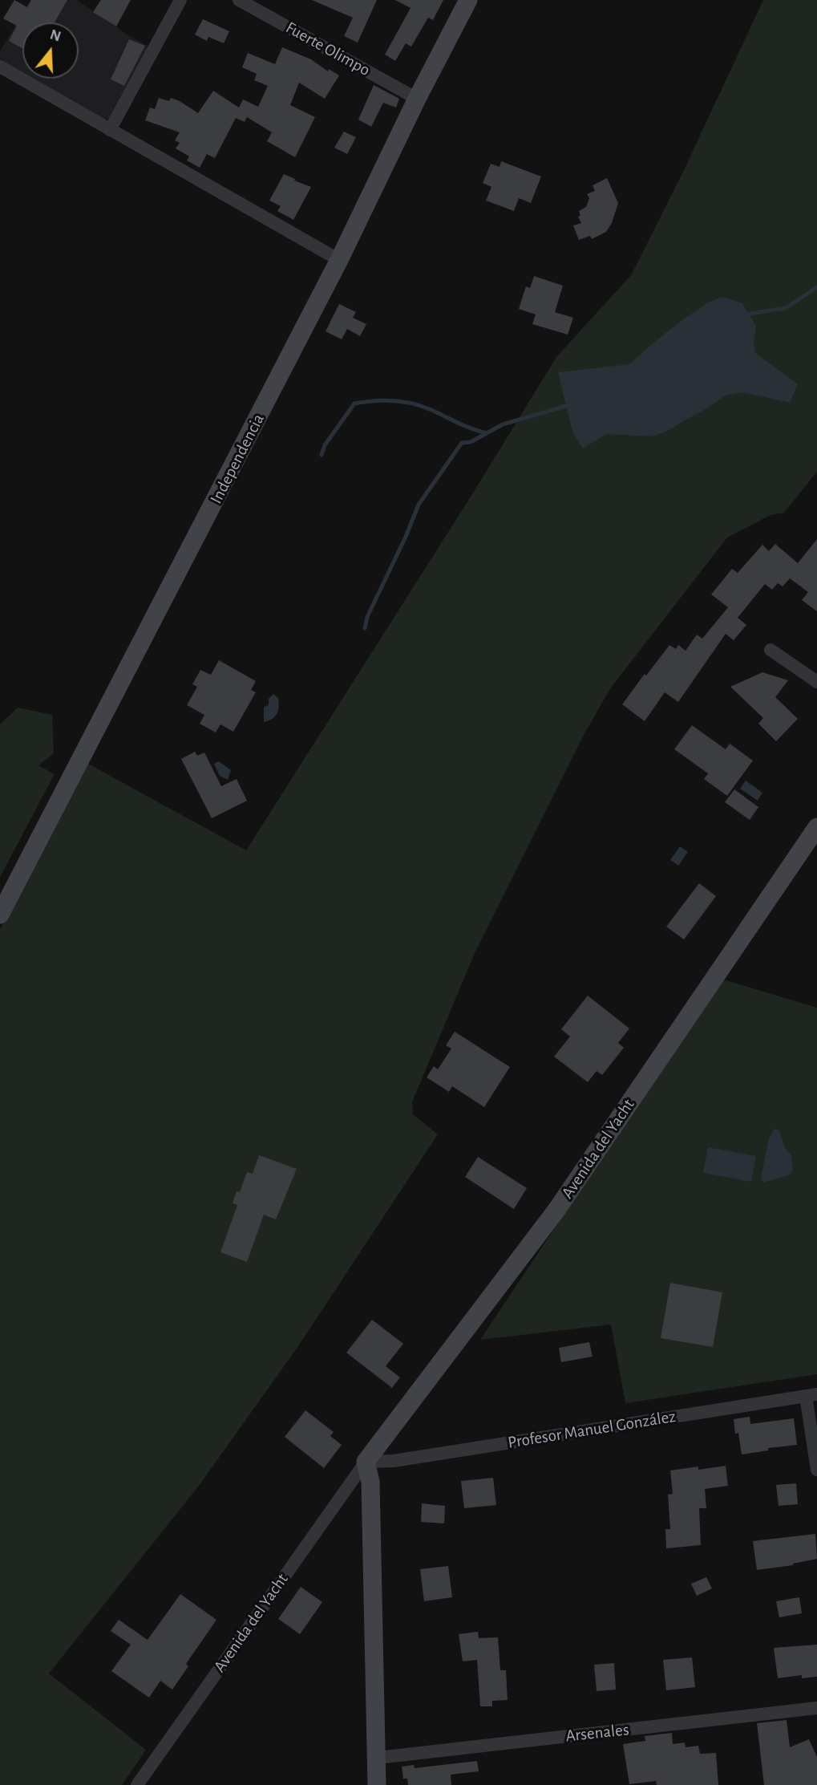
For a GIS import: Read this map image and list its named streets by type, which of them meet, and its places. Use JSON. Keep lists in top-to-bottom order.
{
  "streets": {
    "street": [
      "Fuerte Olimpo",
      "Independencia",
      "Avenida del Yacht",
      "Profesor Manuel González",
      "Arsenales"
    ]
  },
  "crossings": [
    ["Fuerte Olimpo", "Independencia"],
    ["Avenida del Yacht", "Profesor Manuel González"]
  ],
  "north": "top"
}
